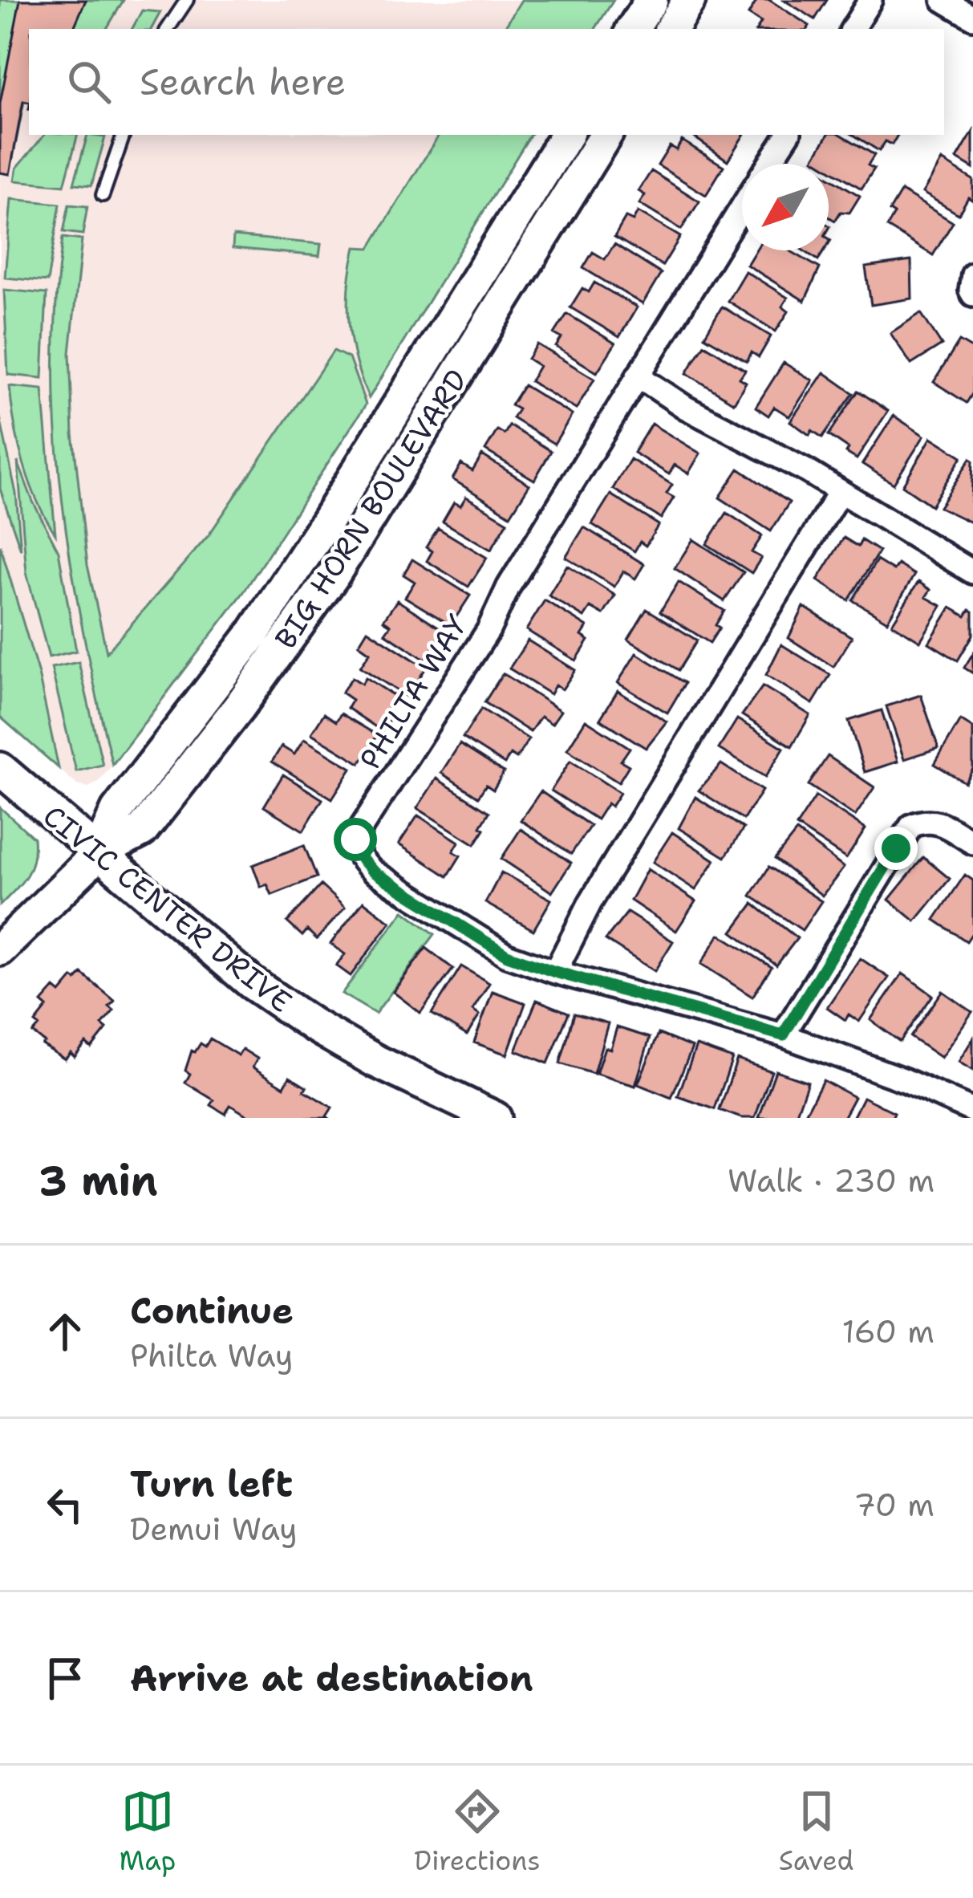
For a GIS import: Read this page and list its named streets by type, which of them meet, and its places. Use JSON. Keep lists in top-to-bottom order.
{
  "streets": {
    "main road": ["BIG HORN BOULEVARD", "CIVIC CENTER DRIVE"],
    "street": ["PHILTA WAY"]
  },
  "crossings": [
    ["BIG HORN BOULEVARD", "CIVIC CENTER DRIVE"]
  ],
  "north": "bottom left",
  "page": {
    "search": "Search here",
    "heading": ["3 min", "Walk · 230 m"],
    "list": [
      ["Continue", "Philta Way", "160 m"],
      ["Turn left", "Demui Way", "70 m"],
      "Arrive at destination"
    ],
    "nav": ["Map", "Directions", "Saved"]
  }
}
